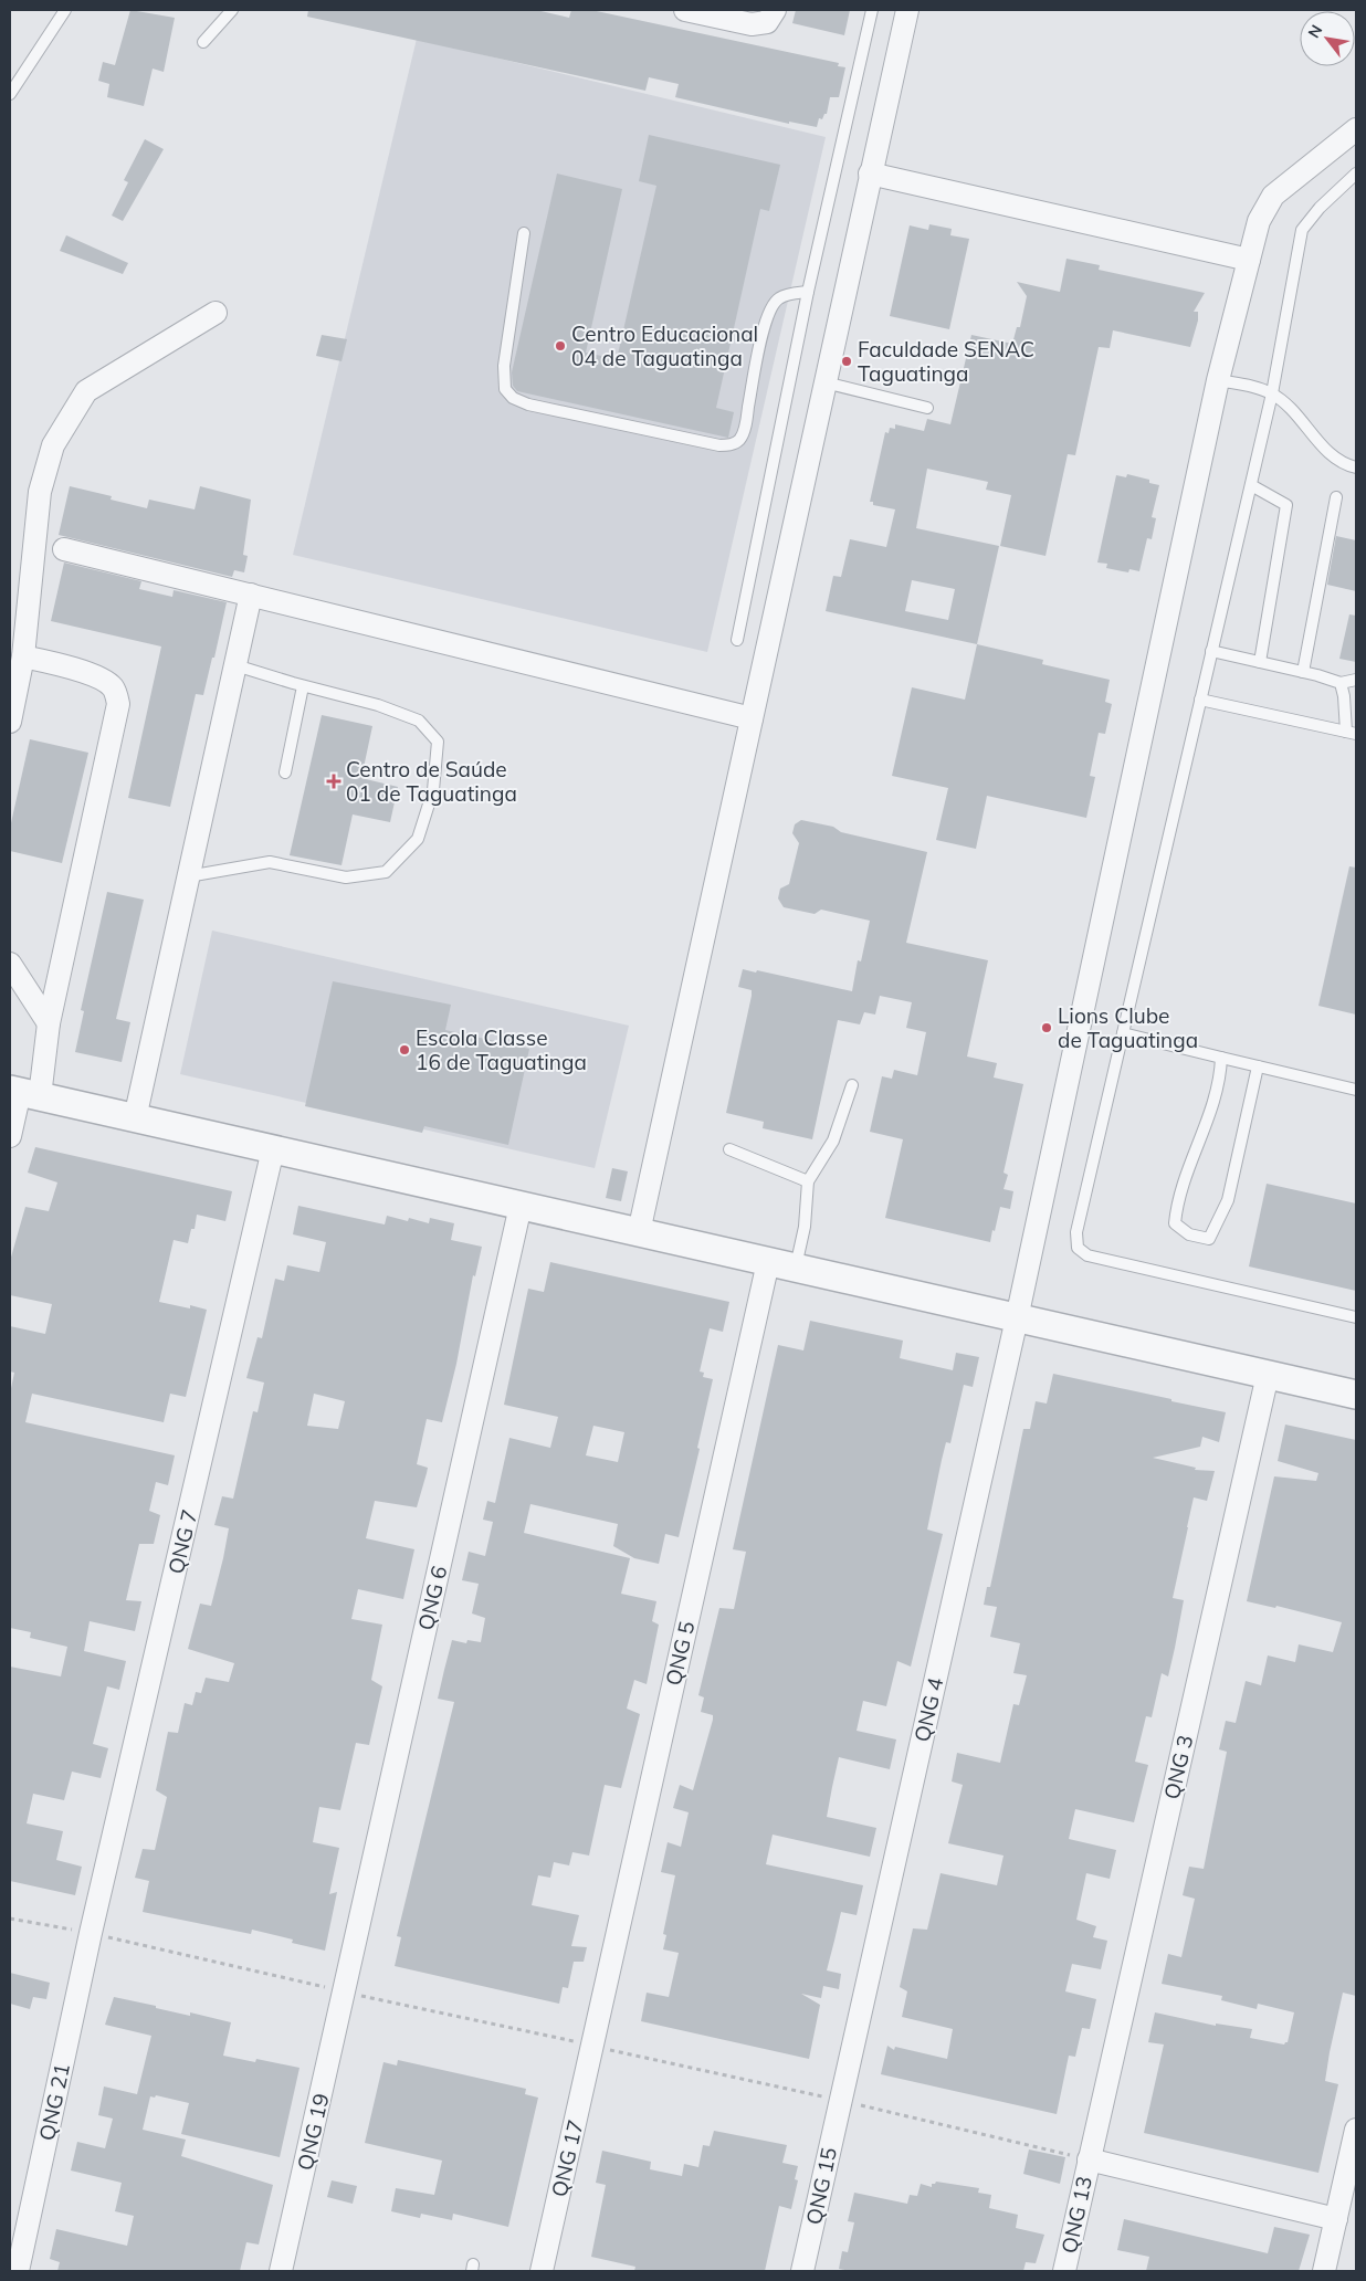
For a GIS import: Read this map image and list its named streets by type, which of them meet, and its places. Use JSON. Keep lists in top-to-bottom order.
{
  "streets": {
    "street": [
      "QNG 7",
      "QNG 6",
      "QNG 5",
      "QNG 4",
      "QNG 3",
      "QNG 21",
      "QNG 19",
      "QNG 17",
      "QNG 15",
      "QNG 13"
    ]
  },
  "crossings": [
    ["QNG 7", "QNG 21"],
    ["QNG 6", "QNG 19"],
    ["QNG 5", "QNG 17"],
    ["QNG 4", "QNG 15"],
    ["QNG 3", "QNG 13"]
  ],
  "places": {
    "other": [
      "Centro Educacional 04 de Taguatinga",
      "Faculdade SENAC Taguatinga",
      "Lions Clube de Taguatinga",
      "Escola Classe 16 de Taguatinga"
    ],
    "health": ["Centro de Saúde 01 de Taguatinga"]
  },
  "north": "top left"
}
